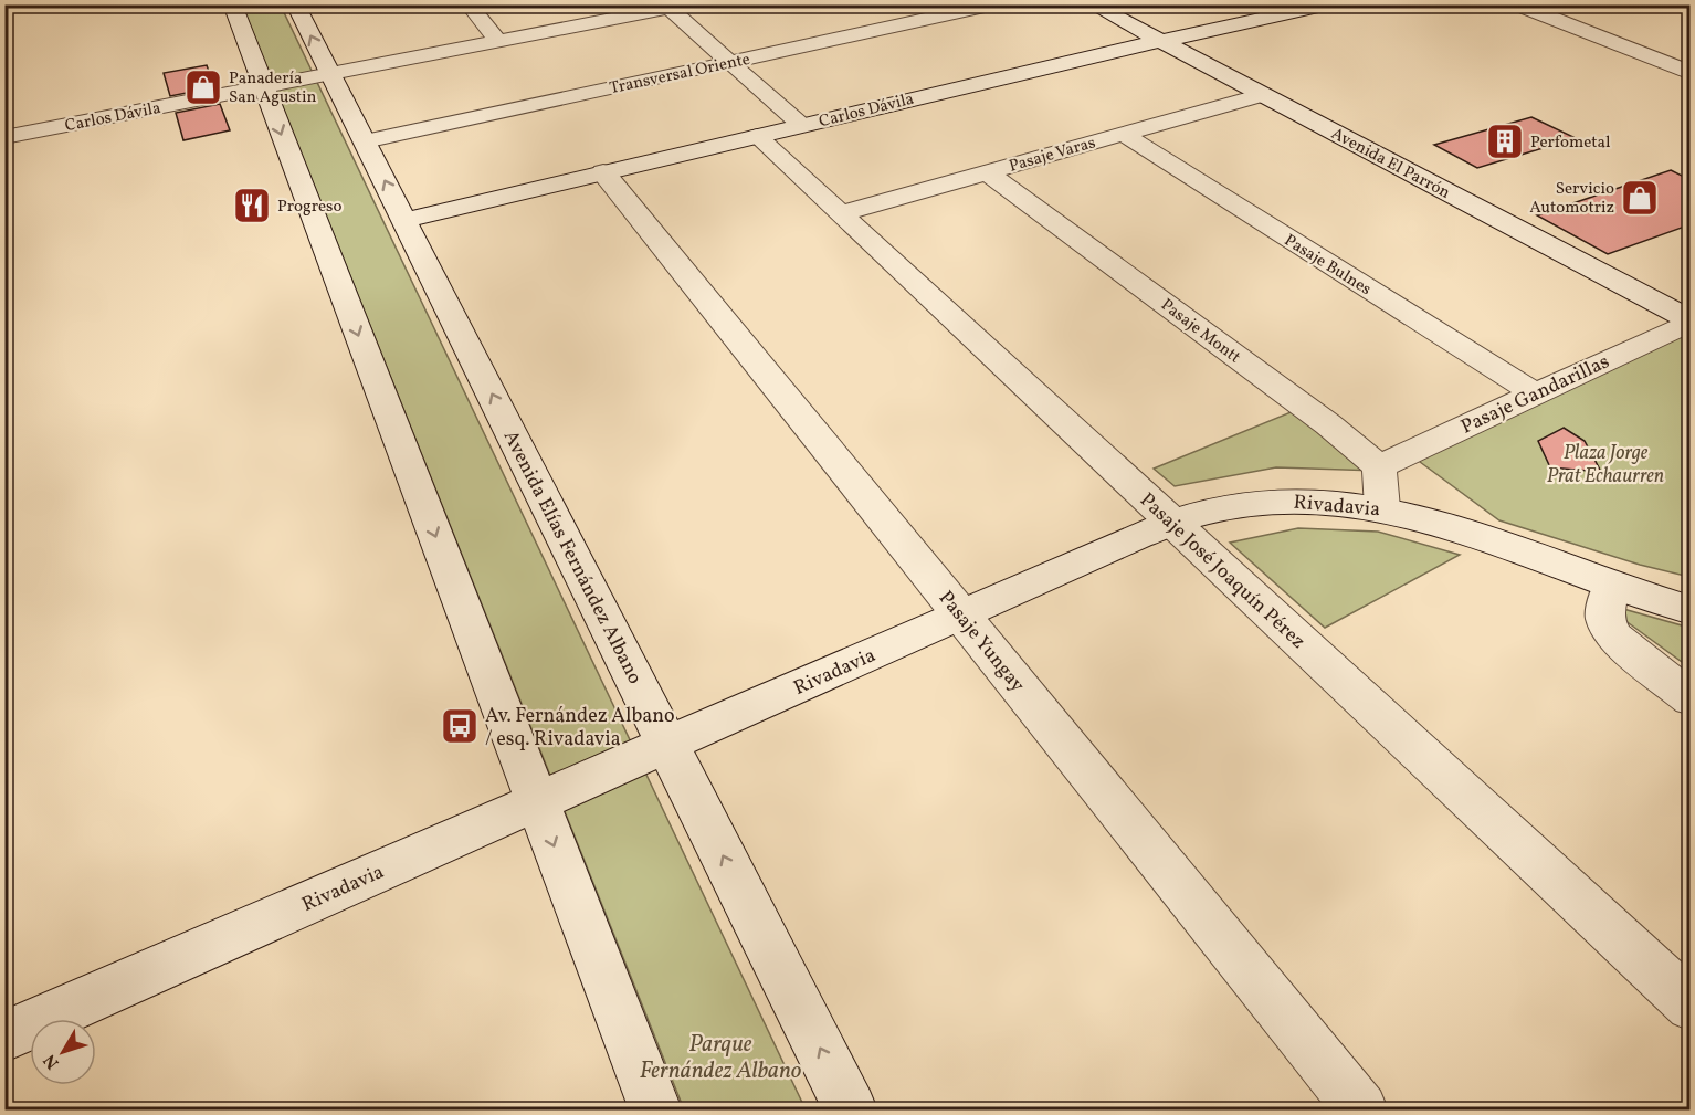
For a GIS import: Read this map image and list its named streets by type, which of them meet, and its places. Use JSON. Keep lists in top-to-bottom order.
{
  "streets": {
    "street": [
      "Transversal Oriente",
      "Carlos Dávila",
      "Pasaje Varas",
      "Avenida El Parrón",
      "Pasaje Bulnes",
      "Pasaje Montt",
      "Pasaje Gandarillas",
      "Rivadavia",
      "Avenida Elías Fernández Albano",
      "Pasaje José Joaquín Pérez",
      "Pasaje Yungay"
    ]
  },
  "crossings": [
    ["Transversal Oriente", "Avenida Elías Fernández Albano"],
    ["Carlos Dávila", "Avenida El Parrón"],
    ["Carlos Dávila", "Avenida Elías Fernández Albano"],
    ["Carlos Dávila", "Pasaje José Joaquín Pérez"],
    ["Carlos Dávila", "Pasaje Yungay"],
    ["Pasaje Varas", "Avenida El Parrón"],
    ["Pasaje Varas", "Pasaje Bulnes"],
    ["Pasaje Varas", "Pasaje Montt"],
    ["Pasaje Varas", "Pasaje José Joaquín Pérez"],
    ["Avenida El Parrón", "Pasaje Gandarillas"],
    ["Pasaje Bulnes", "Pasaje Gandarillas"],
    ["Pasaje Montt", "Pasaje Gandarillas"],
    ["Rivadavia", "Avenida Elías Fernández Albano"],
    ["Rivadavia", "Pasaje José Joaquín Pérez"],
    ["Rivadavia", "Pasaje Yungay"]
  ],
  "parks": ["Plaza Jorge Prat Echaurren", "Parque Fernández Albano"],
  "places": {
    "shop": ["Panadería San Agustin", "Servicio Automotriz"],
    "building": ["Perfometal"],
    "restaurant": ["Progreso"],
    "bus stop": ["Av. Fernández Albano / esq. Rivadavia"]
  },
  "north": "bottom left"
}
